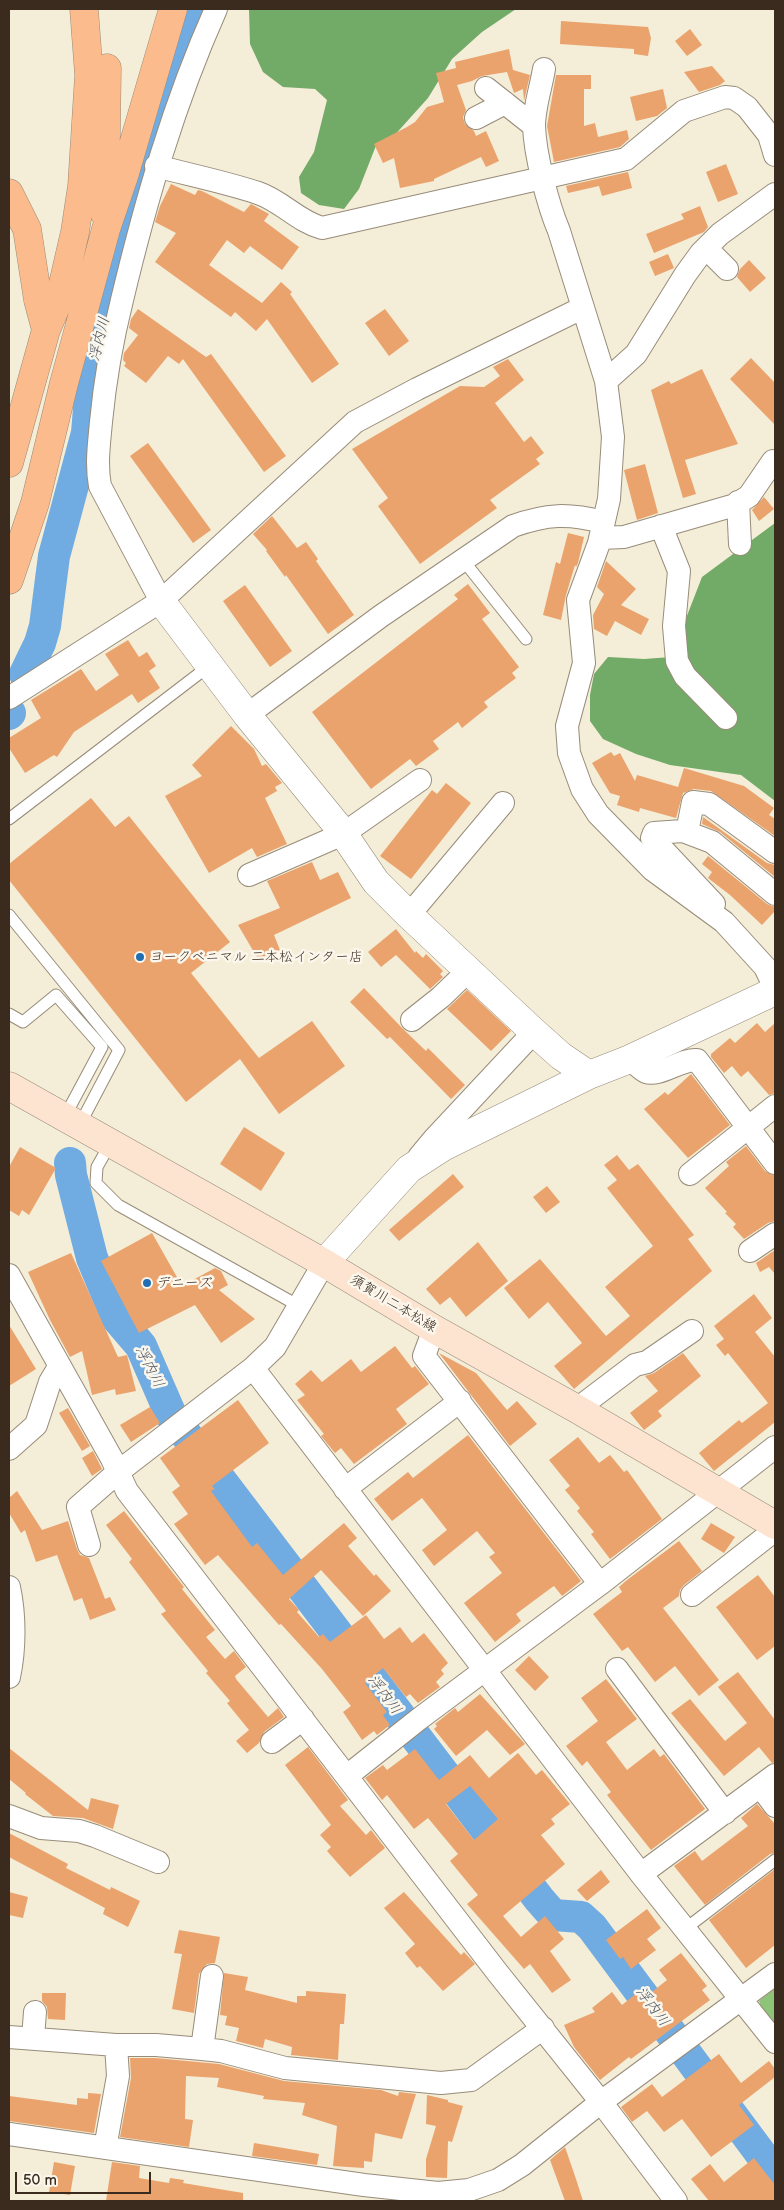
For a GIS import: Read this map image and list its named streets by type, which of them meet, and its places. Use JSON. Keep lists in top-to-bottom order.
{
  "streets": {
    "main road": ["須賀川二本松線"]
  },
  "water": ["浮内川"],
  "places": ["ヨークベニマル 二本松インター店", "デニーズ"],
  "scale_bar": "50 m"
}
